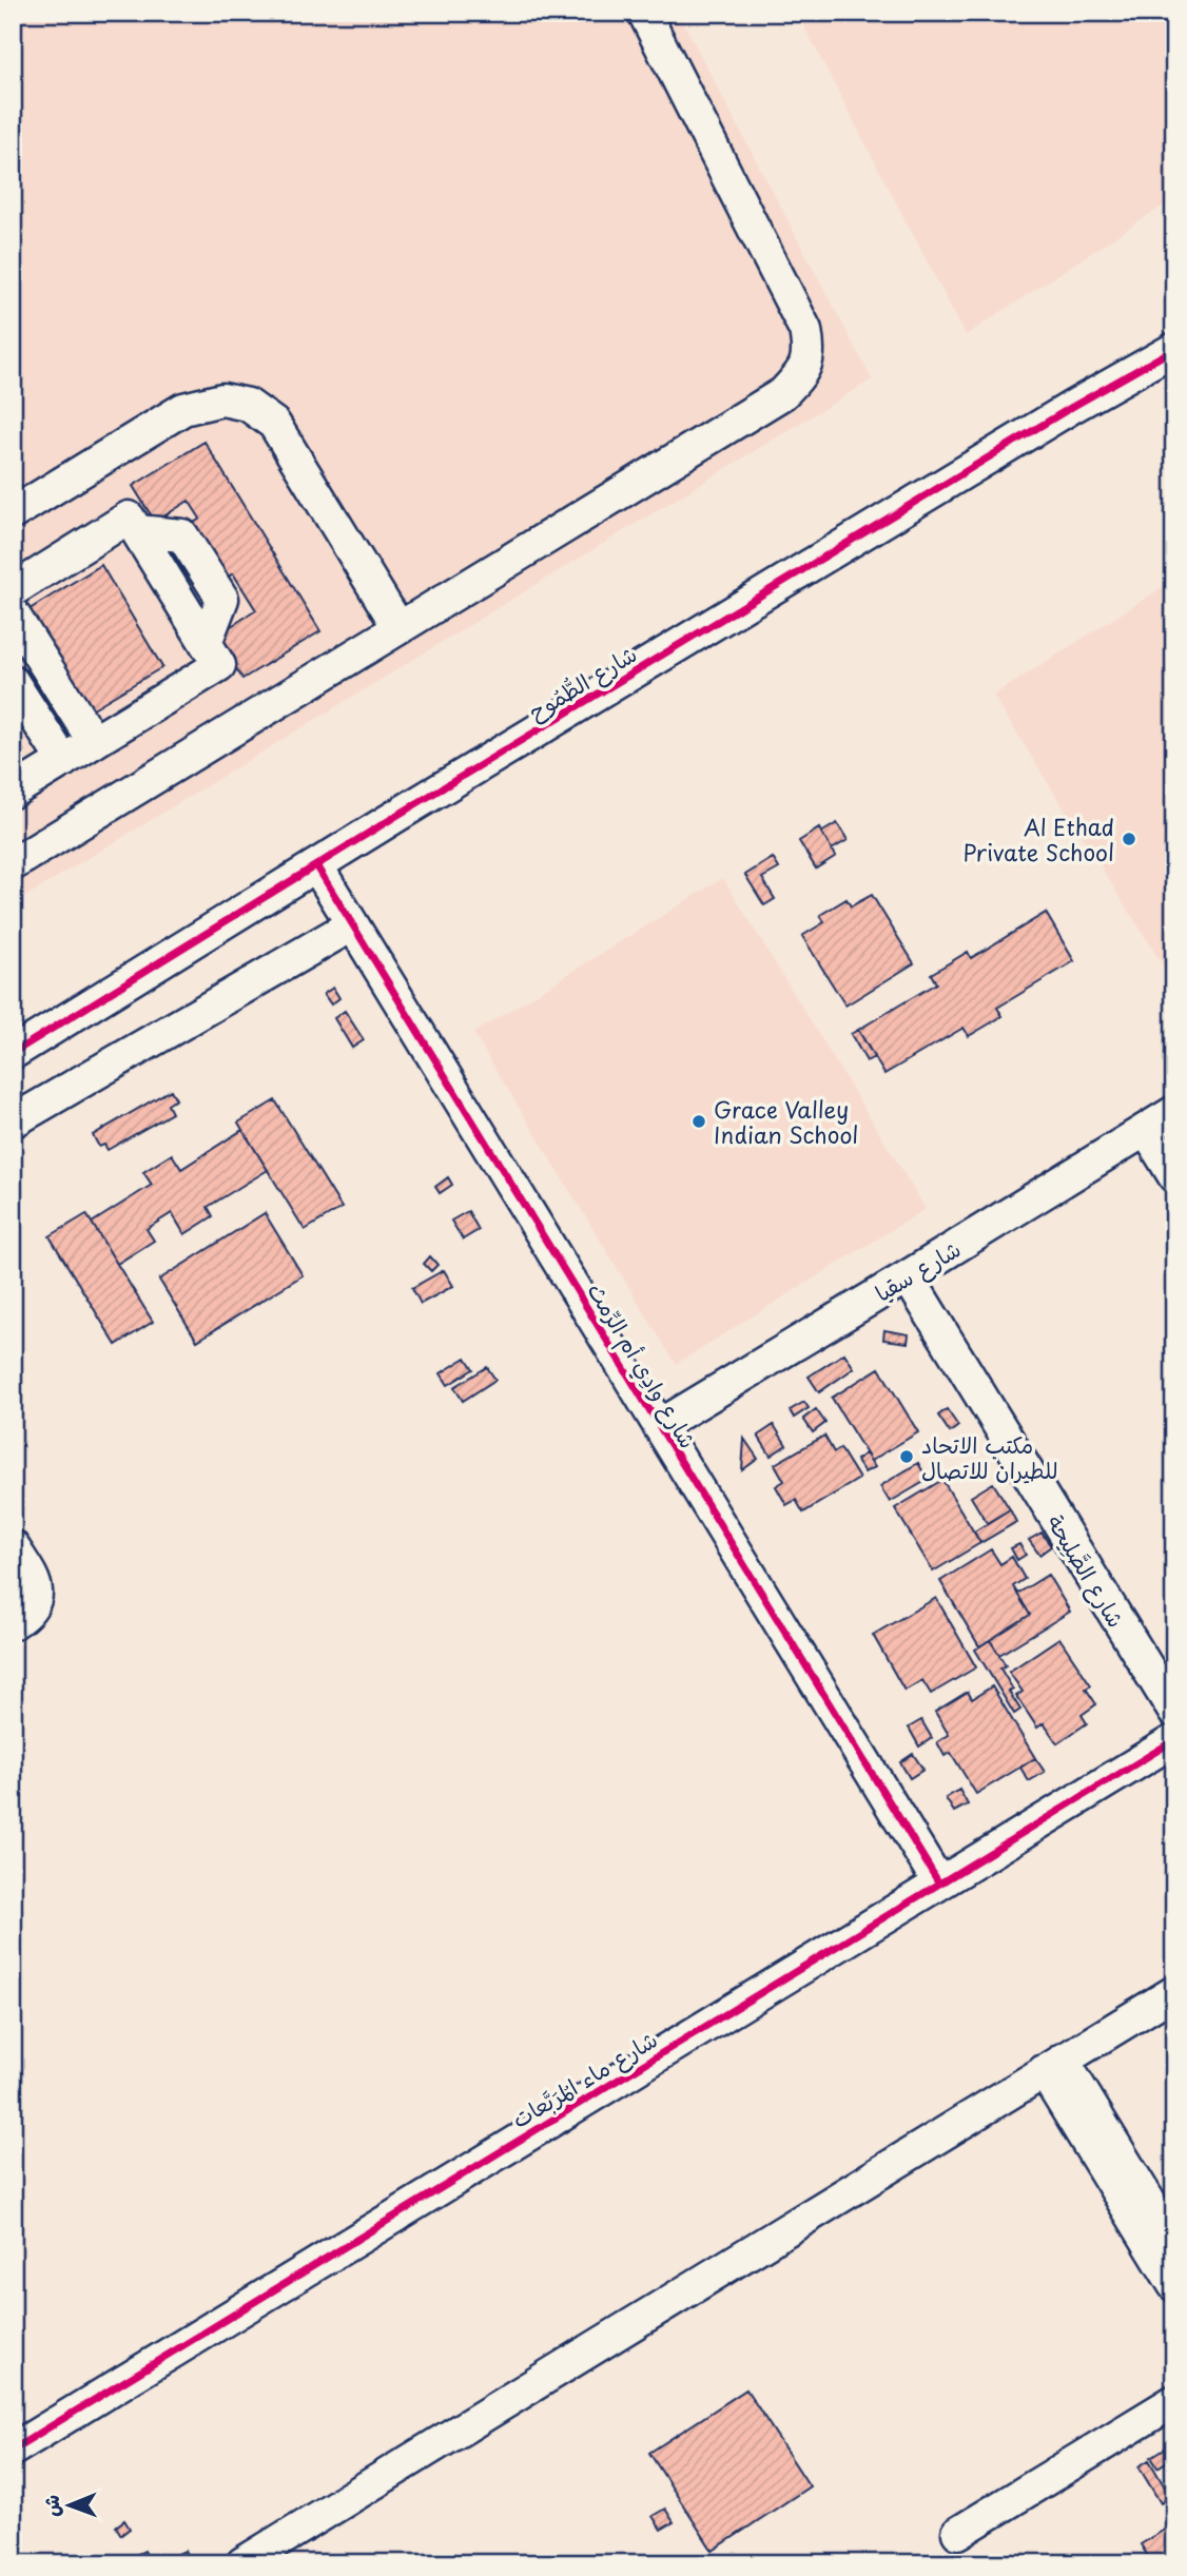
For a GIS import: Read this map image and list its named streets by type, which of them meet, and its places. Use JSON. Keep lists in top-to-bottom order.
{
  "streets": {
    "street": [
      "شارع الطُّمُوح",
      "شارع سقيا",
      "شارع وادِي أم الرِّمث",
      "شارع الصَّلِيحة",
      "شارع ماء المُرَبَّعات"
    ]
  },
  "crossings": [
    ["شارع الطُّمُوح", "شارع وادِي أم الرِّمث"],
    ["شارع سقيا", "شارع وادِي أم الرِّمث"],
    ["شارع سقيا", "شارع الصَّلِيحة"],
    ["شارع وادِي أم الرِّمث", "شارع ماء المُرَبَّعات"]
  ],
  "places": ["Al Ethad Private School", "Grace Valley Indian School", "مكتب الاتحاد للطيران للاتصال"],
  "north": "left"
}
